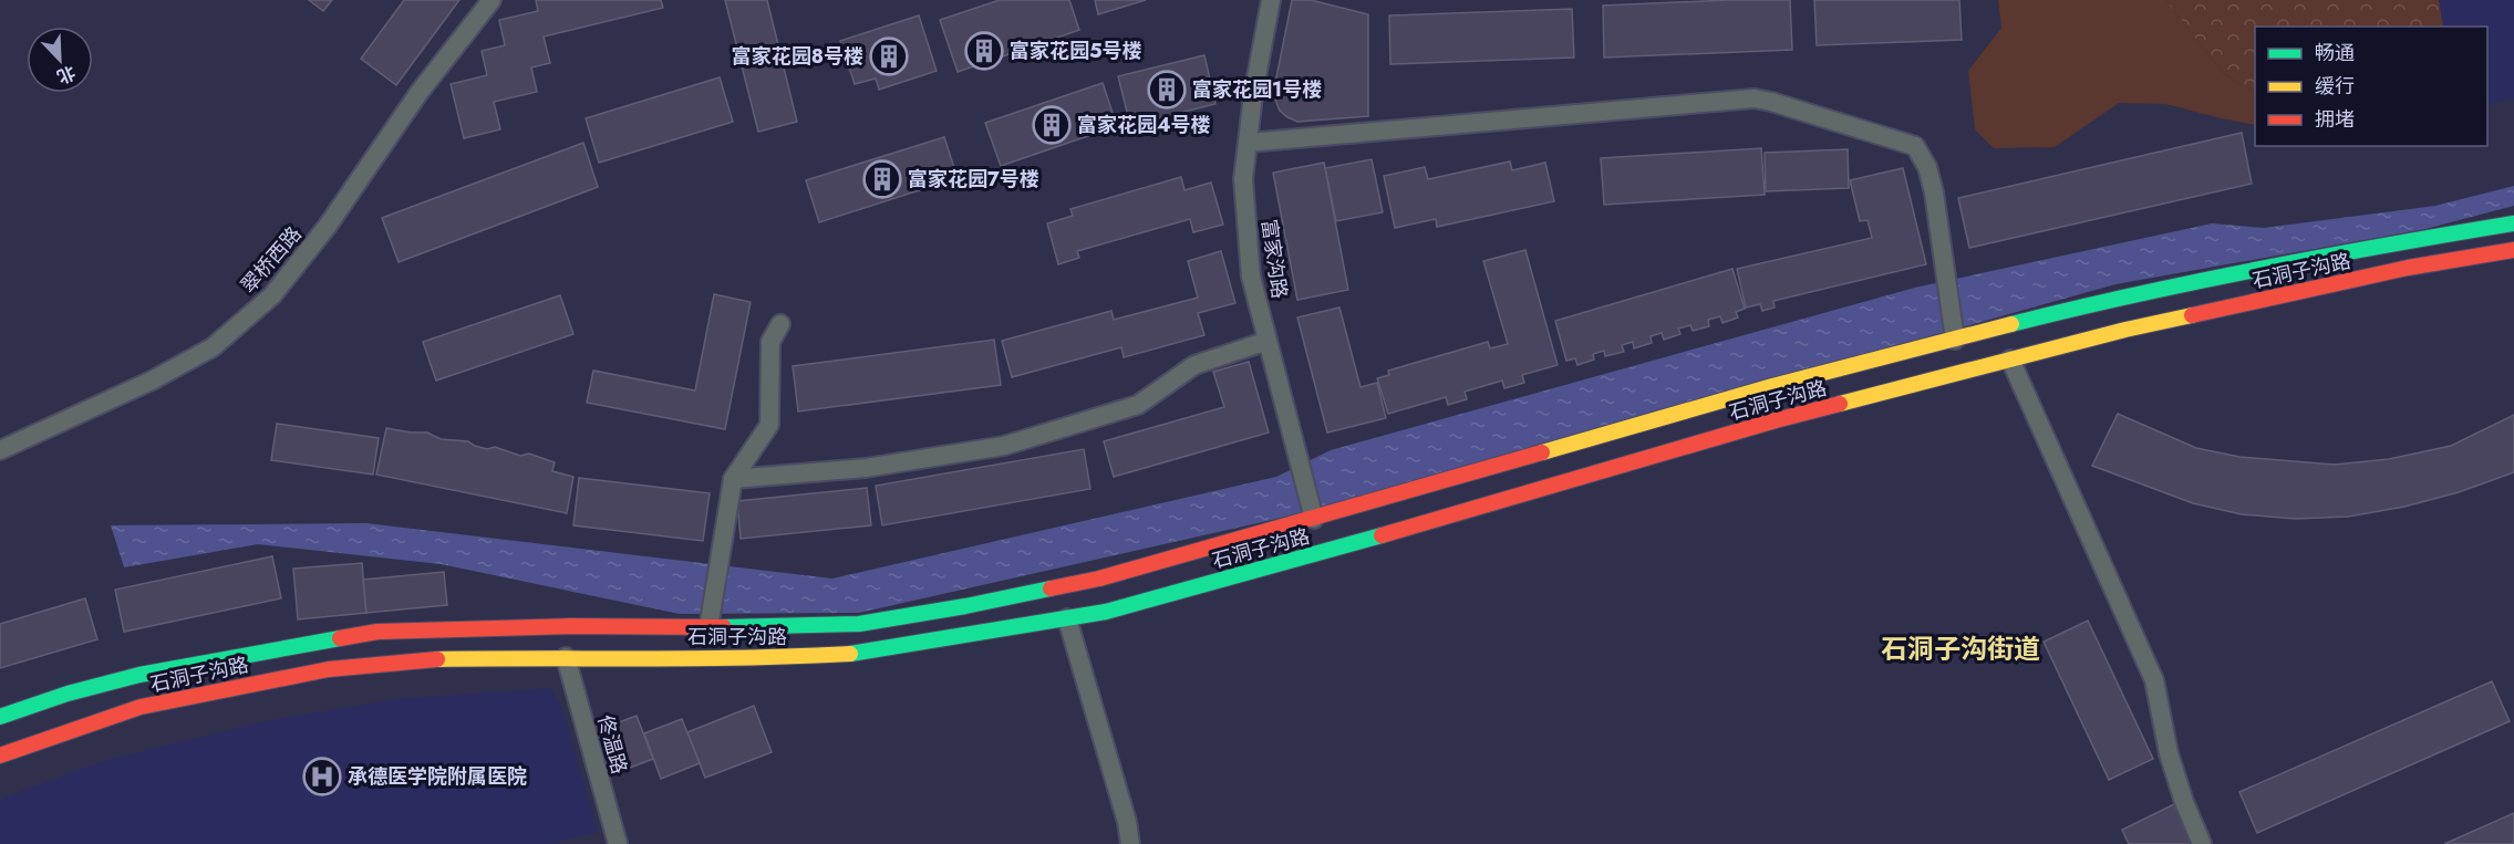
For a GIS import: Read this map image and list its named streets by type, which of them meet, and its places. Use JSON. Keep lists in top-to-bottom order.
{
  "streets": {
    "main road": ["石洞子沟路"],
    "street": ["富家沟路", "翠桥西路", "佟温路"]
  },
  "crossings": [
    ["富家沟路", "石洞子沟路"],
    ["石洞子沟路", "佟温路"]
  ],
  "districts": ["石洞子沟街道"],
  "places": {
    "building": [
      "富家花园5号楼",
      "富家花园8号楼",
      "富家花园1号楼",
      "富家花园4号楼",
      "富家花园7号楼"
    ],
    "hospital": ["承德医学院附属医院"]
  },
  "legend": ["畅通", "缓行", "拥堵"],
  "north": "bottom right"
}
